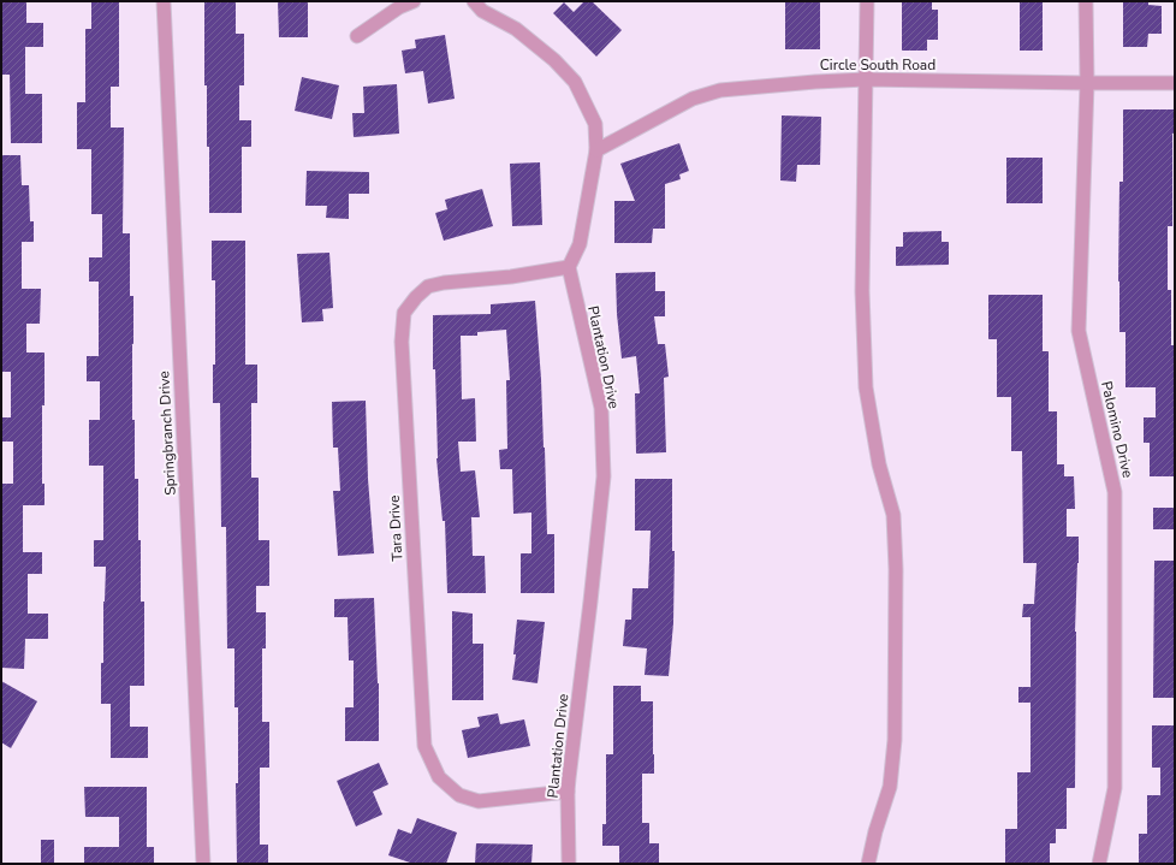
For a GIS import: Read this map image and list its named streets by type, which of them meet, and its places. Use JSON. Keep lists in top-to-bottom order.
{
  "streets": {
    "street": [
      "Circle South Road",
      "Plantation Drive",
      "Palomino Drive",
      "Springbranch Drive",
      "Tara Drive"
    ]
  },
  "crossings": [
    ["Circle South Road", "Palomino Drive"],
    ["Plantation Drive", "Tara Drive"]
  ]
}
